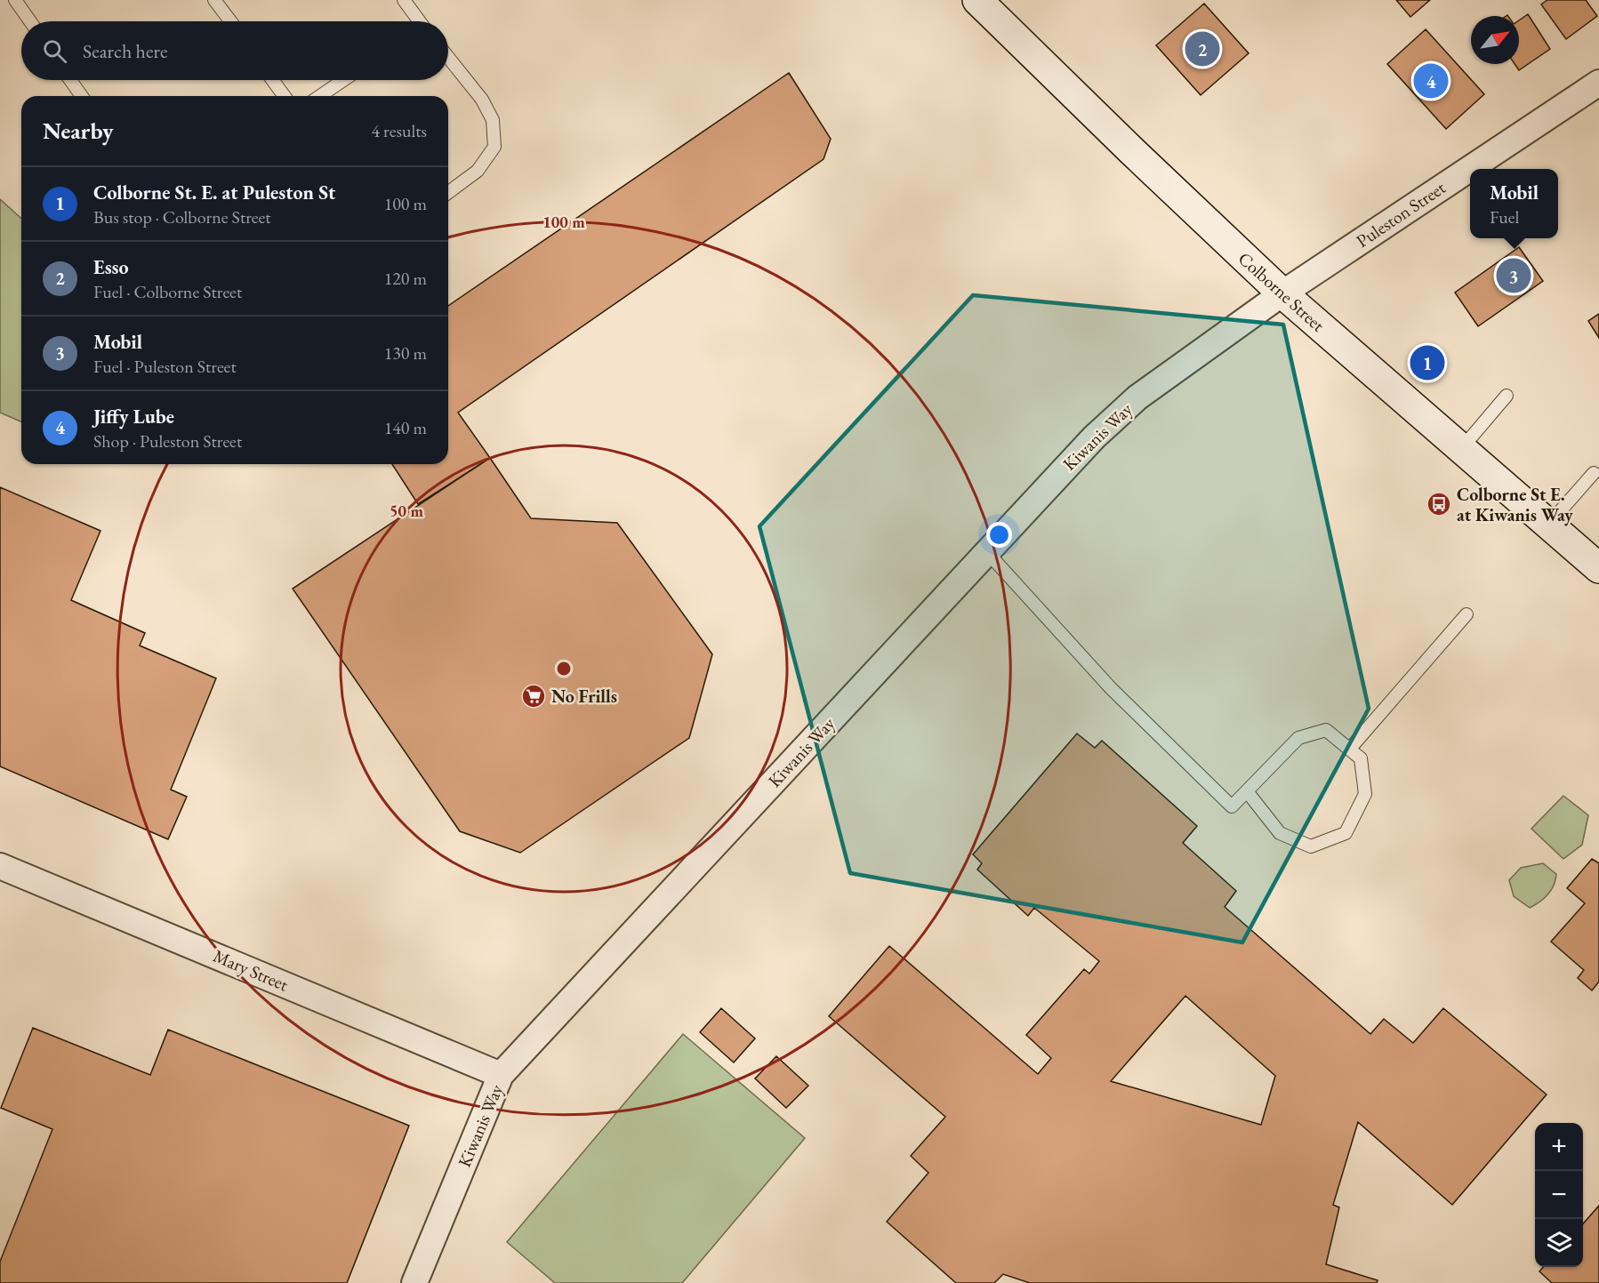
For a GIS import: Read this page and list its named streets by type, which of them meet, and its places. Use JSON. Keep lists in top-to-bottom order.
{
  "streets": {
    "main road": ["Colborne Street"],
    "street": ["Puleston Street", "Kiwanis Way", "Mary Street"]
  },
  "crossings": [
    ["Puleston Street", "Colborne Street"],
    ["Puleston Street", "Kiwanis Way"],
    ["Colborne Street", "Kiwanis Way"],
    ["Kiwanis Way", "Mary Street"]
  ],
  "places": {
    "bus stop": ["Colborne St E. at Kiwanis Way"],
    "supermarket": ["No Frills"]
  },
  "north": "top right",
  "page": {
    "search": "Search here",
    "pins": [
      "2",
      "4",
      "3",
      "1"
    ],
    "heading": ["Nearby", "4 results"],
    "list": [
      {
        "mark": "1",
        "name": "Colborne St. E. at Puleston St",
        "note": "Bus stop · Colborne Street",
        "value": "100 m"
      },
      {
        "mark": "2",
        "name": "Esso",
        "note": "Fuel · Colborne Street",
        "value": "120 m"
      },
      {
        "mark": "3",
        "name": "Mobil",
        "note": "Fuel · Puleston Street",
        "value": "130 m"
      },
      {
        "mark": "4",
        "name": "Jiffy Lube",
        "note": "Shop · Puleston Street",
        "value": "140 m"
      }
    ],
    "popup": ["Mobil", "Fuel"],
    "map_buttons": ["+", "−"]
  },
  "rings": ["100 m", "50 m"]
}
